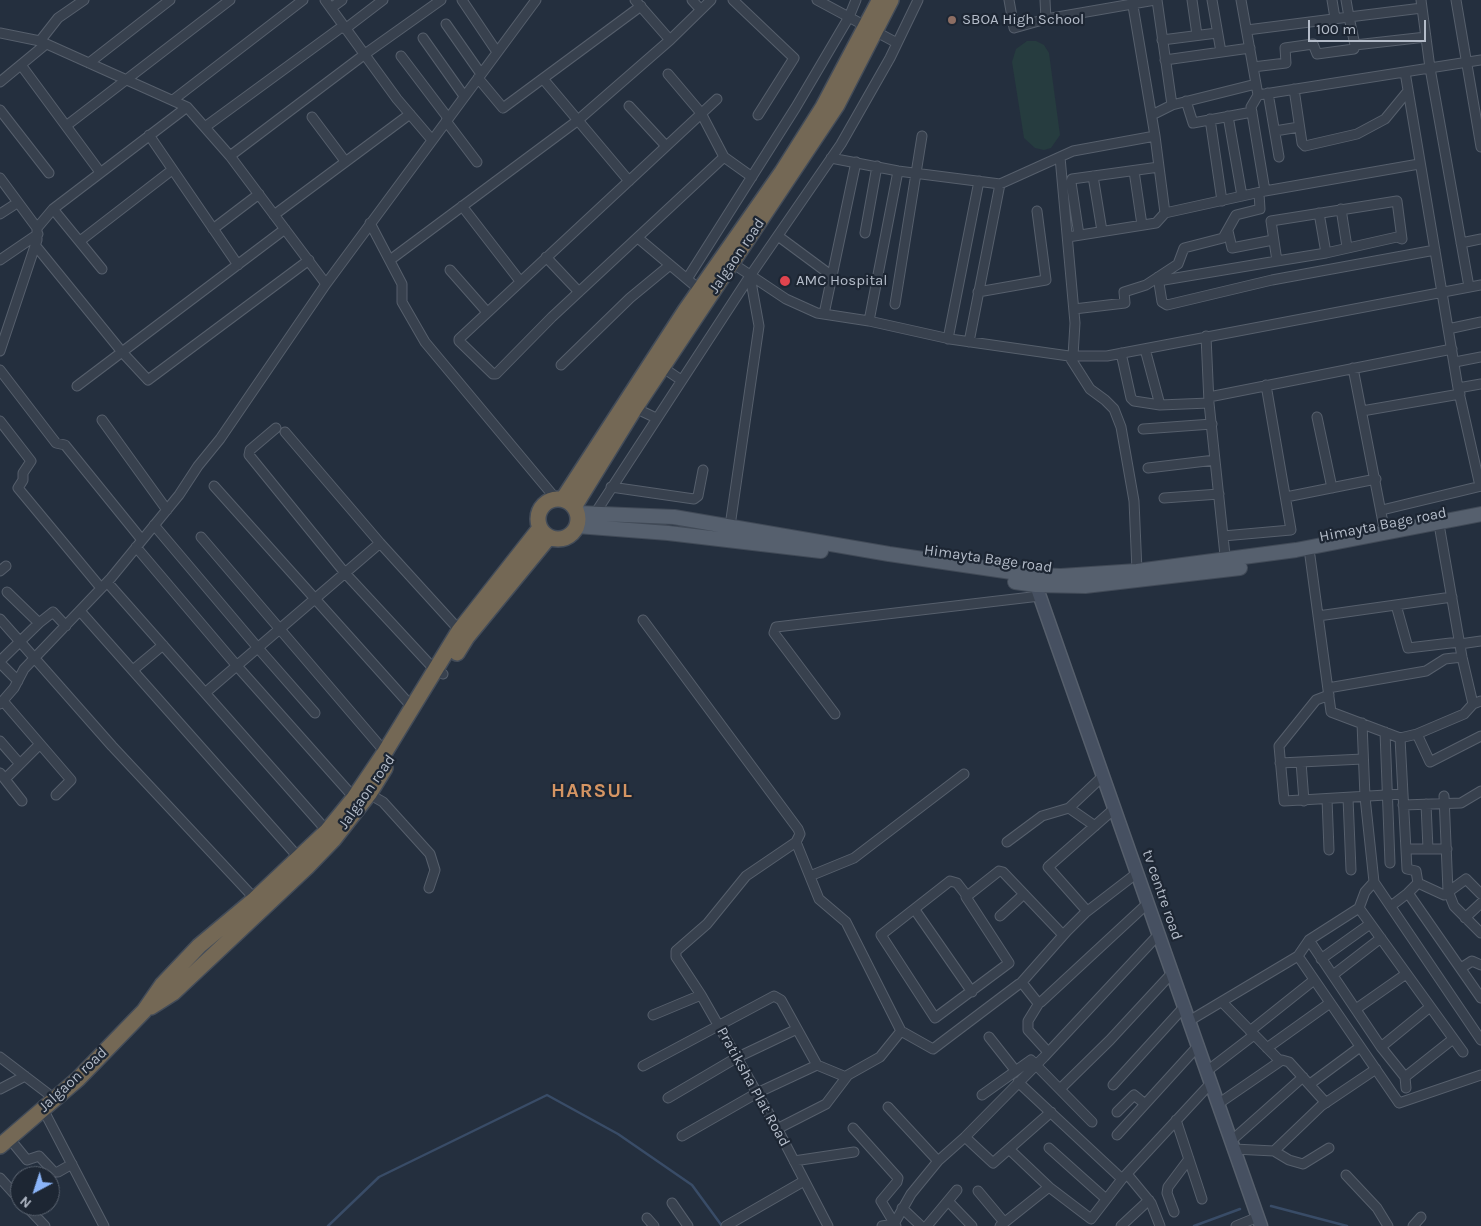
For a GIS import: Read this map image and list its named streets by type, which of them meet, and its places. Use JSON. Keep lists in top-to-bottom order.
{
  "streets": {
    "highway": ["Jalgaon road"],
    "main road": ["Himayta Bage road", "tv centre road"],
    "street": ["Pratiksha Plat Road"]
  },
  "crossings": [
    ["Jalgaon road", "Himayta Bage road"],
    ["Himayta Bage road", "tv centre road"]
  ],
  "districts": ["HARSUL"],
  "places": ["SBOA High School", "AMC Hospital"],
  "scale_bar": "100 m",
  "north": "bottom left"
}
